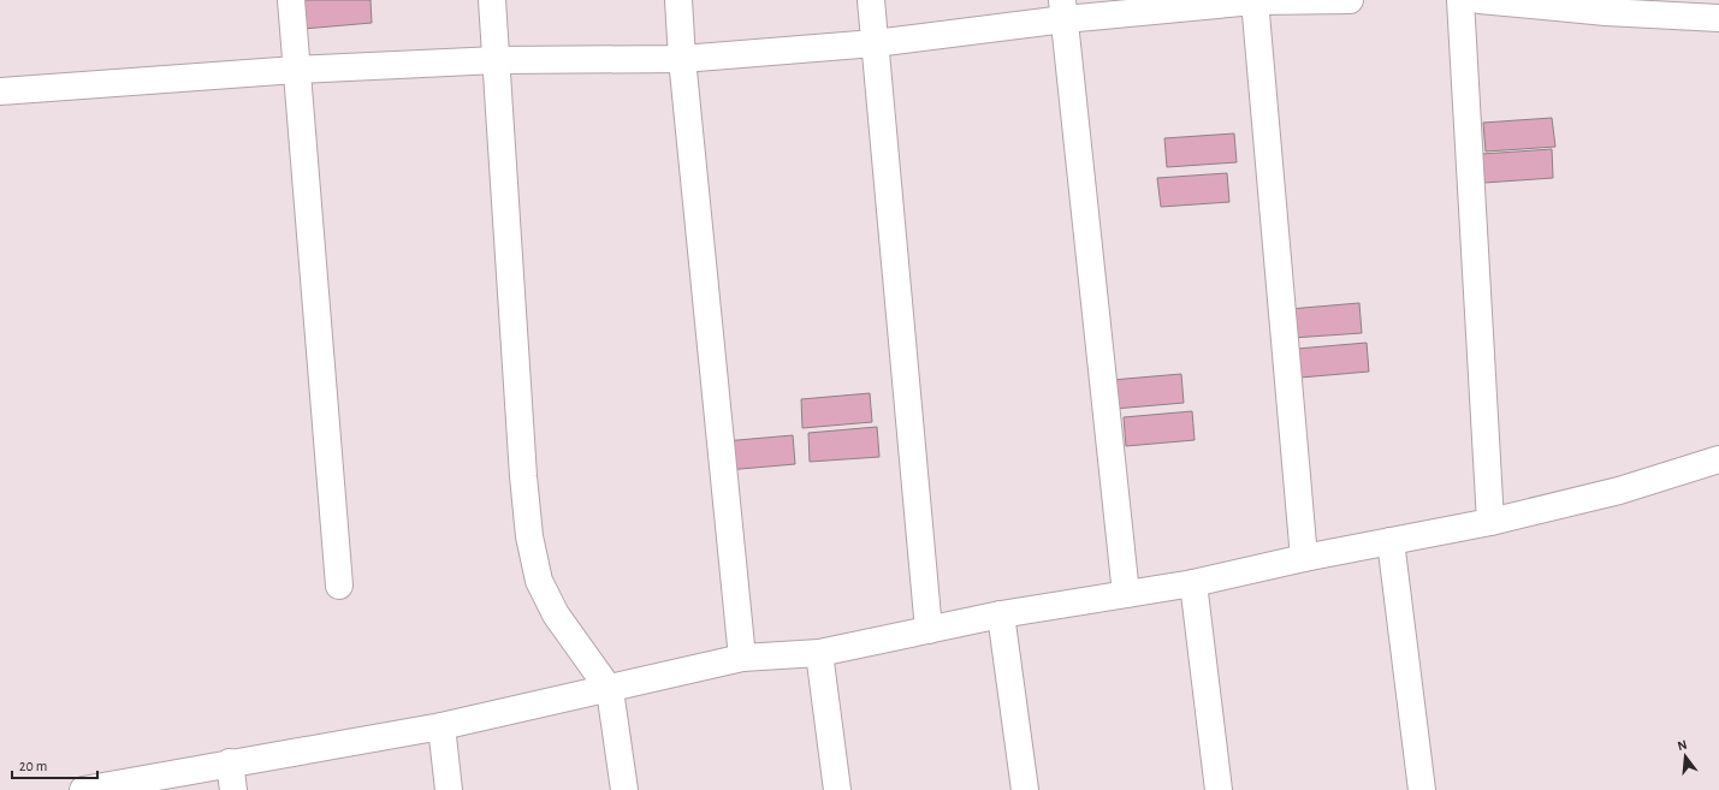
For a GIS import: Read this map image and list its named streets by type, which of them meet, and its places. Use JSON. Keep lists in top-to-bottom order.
{
  "scale_bar": "20 m",
  "north": "top"
}
